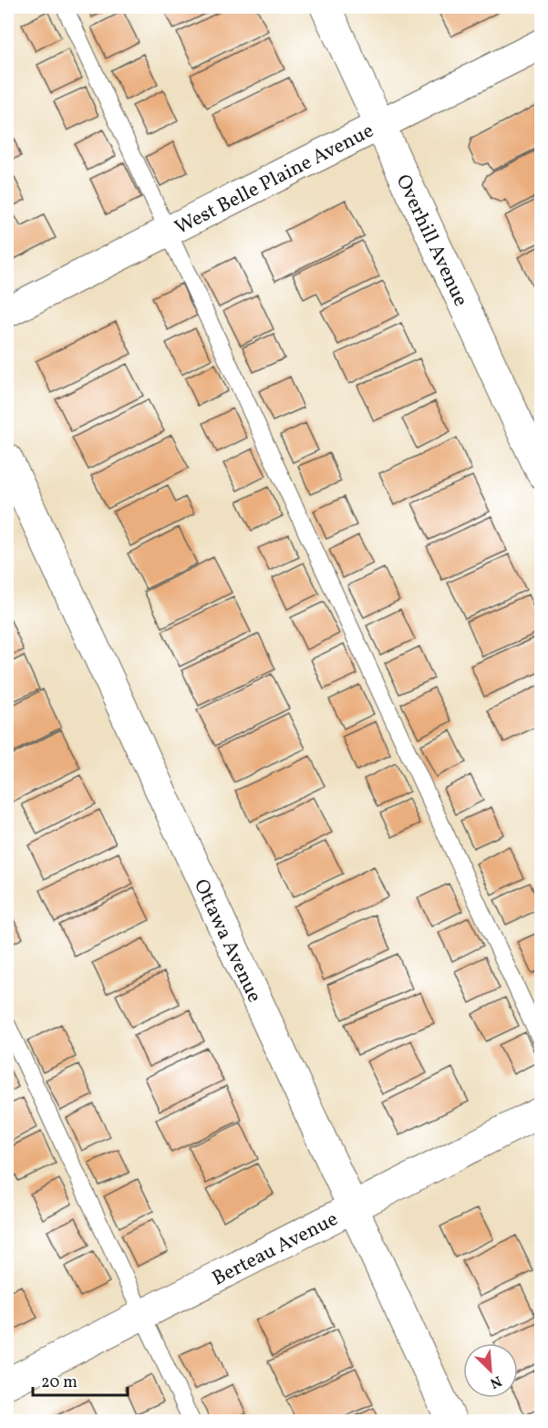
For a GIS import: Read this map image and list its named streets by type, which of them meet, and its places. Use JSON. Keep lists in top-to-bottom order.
{
  "streets": {
    "street": [
      "West Belle Plaine Avenue",
      "Overhill Avenue",
      "Ottawa Avenue",
      "Berteau Avenue"
    ]
  },
  "crossings": [
    ["West Belle Plaine Avenue", "Overhill Avenue"],
    ["Ottawa Avenue", "Berteau Avenue"]
  ],
  "scale_bar": "20 m",
  "north": "bottom right"
}
